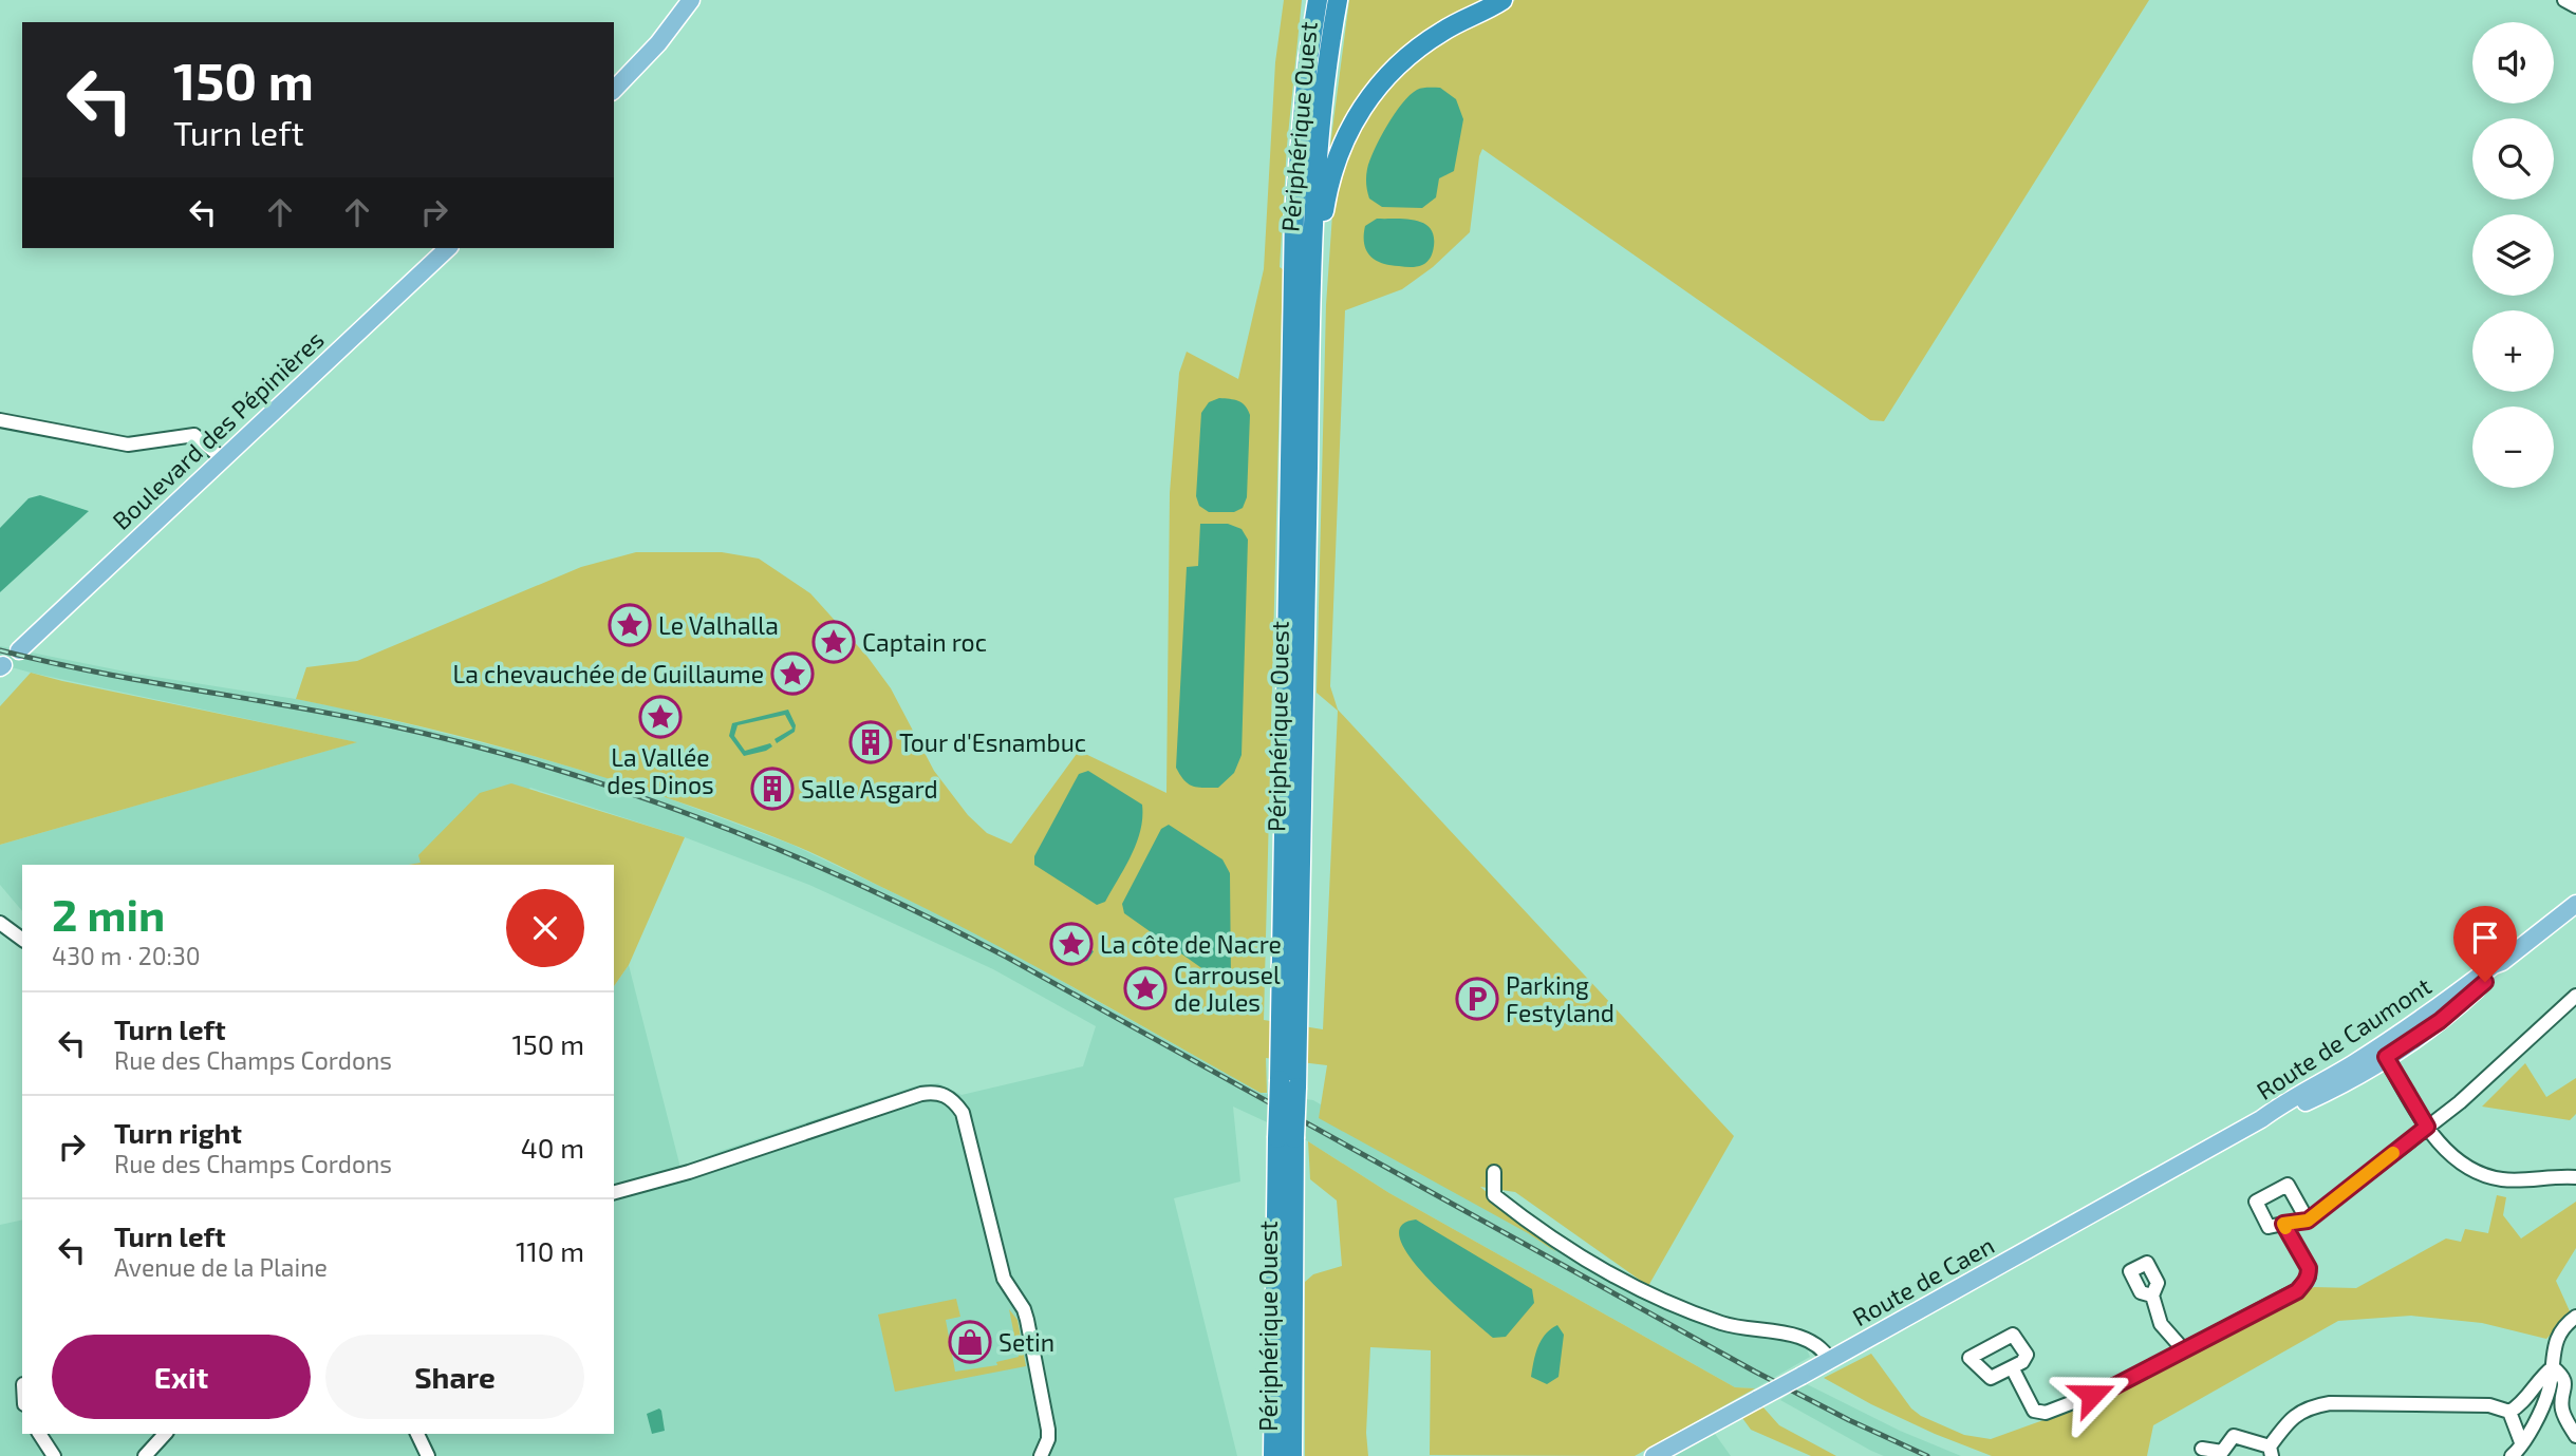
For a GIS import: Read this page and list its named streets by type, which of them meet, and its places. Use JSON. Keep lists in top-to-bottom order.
{
  "streets": {
    "highway": ["Périphérique Ouest"],
    "main road": ["Boulevard des Pépinières", "Route de Caumont", "Route de Caen"]
  },
  "crossings": [
    ["Route de Caumont", "Route de Caen"]
  ],
  "places": {
    "place": [
      "Le Valhalla",
      "Captain roc",
      "La chevauchée de Guillaume",
      "La Vallée des Dinos",
      "La côte de Nacre",
      "Carrousel de Jules"
    ],
    "building": ["Tour d'Esnambuc", "Salle Asgard"],
    "parking": ["Parking Festyland"],
    "shop": ["Setin"]
  },
  "page": {
    "map_buttons": ["+", "−"],
    "turn": ["150 m", "Turn left"],
    "heading": ["2 min", "430 m · 20:30"],
    "list": [
      {
        "name": "Turn left",
        "note": "Rue des Champs Cordons",
        "value": "150 m"
      },
      {
        "name": "Turn right",
        "note": "Rue des Champs Cordons",
        "value": "40 m"
      },
      {
        "name": "Turn left",
        "note": "Avenue de la Plaine",
        "value": "110 m"
      }
    ],
    "buttons": ["Exit", "Share"]
  }
}
